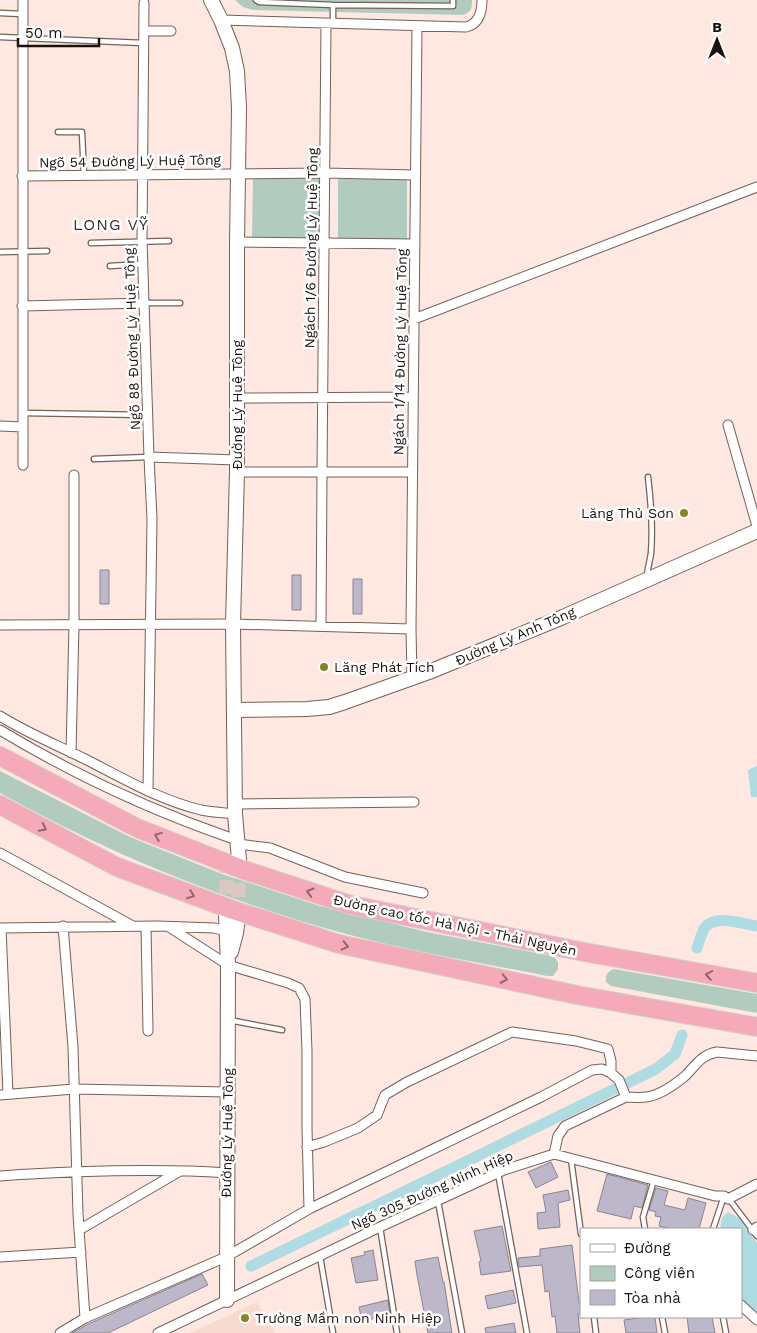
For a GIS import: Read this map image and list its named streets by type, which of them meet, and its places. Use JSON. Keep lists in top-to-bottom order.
{
  "streets": {
    "highway": ["Đường cao tốc Hà Nội - Thái Nguyên"],
    "main road": ["Đường Lý Huệ Tông", "Đường Lý Anh Tông"],
    "street": [
      "Ngõ 54 Đường Lý Huệ Tông",
      "Ngách 1/6 Đường Lý Huệ Tông",
      "Ngõ 88 Đường Lý Huệ Tông",
      "Ngách 1/14 Đường Lý Huệ Tông",
      "Ngõ 305 Đường Ninh Hiệp"
    ]
  },
  "crossings": [
    ["Ngõ 54 Đường Lý Huệ Tông", "Ngách 1/6 Đường Lý Huệ Tông"],
    ["Ngõ 54 Đường Lý Huệ Tông", "Ngõ 88 Đường Lý Huệ Tông"],
    ["Ngõ 54 Đường Lý Huệ Tông", "Ngách 1/14 Đường Lý Huệ Tông"],
    ["Ngõ 54 Đường Lý Huệ Tông", "Đường Lý Huệ Tông"],
    ["Ngách 1/14 Đường Lý Huệ Tông", "Đường Lý Anh Tông"],
    ["Đường Lý Huệ Tông", "Đường Lý Anh Tông"],
    ["Đường Lý Huệ Tông", "Ngõ 305 Đường Ninh Hiệp"]
  ],
  "districts": ["LONG VỸ"],
  "places": ["Lăng Thủ Sơn", "Lăng Phát Tích", "Trường Mầm non Ninh Hiệp"],
  "legend": ["Đường", "Công viên", "Tòa nhà"],
  "scale_bar": "50 m",
  "north": "top"
}
